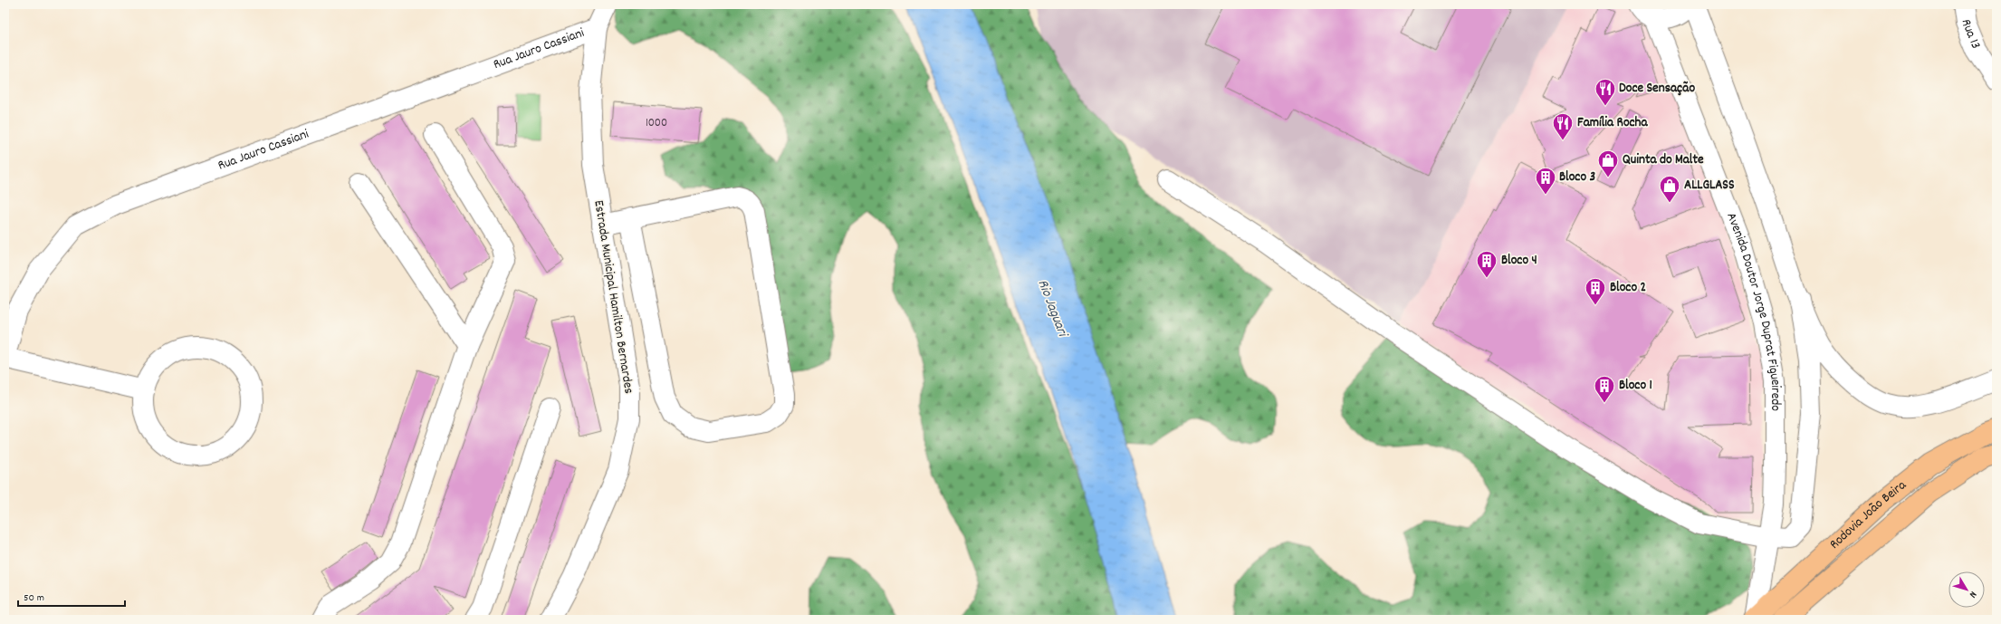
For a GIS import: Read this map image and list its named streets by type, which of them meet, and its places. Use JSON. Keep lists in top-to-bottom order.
{
  "streets": {
    "main road": ["Rodovia João Beira"],
    "street": [
      "Rua 13",
      "Rua Jauro Cassiani",
      "Estrada Municipal Hamilton Bernardes",
      "Avenida Doutor Jorge Duprat Figueiredo"
    ]
  },
  "crossings": [
    ["Rua Jauro Cassiani", "Estrada Municipal Hamilton Bernardes"],
    ["Avenida Doutor Jorge Duprat Figueiredo", "Rodovia João Beira"]
  ],
  "water": ["Rio Jaguari"],
  "places": {
    "restaurant": ["Doce Sensação", "Família Rocha"],
    "shop": ["Quinta do Malte", "ALLGLASS"],
    "building": [
      "Bloco 3",
      "Bloco 4",
      "Bloco 2",
      "Bloco 1"
    ]
  },
  "house_numbers": ["1000"],
  "scale_bar": "50 m",
  "north": "bottom right"
}
